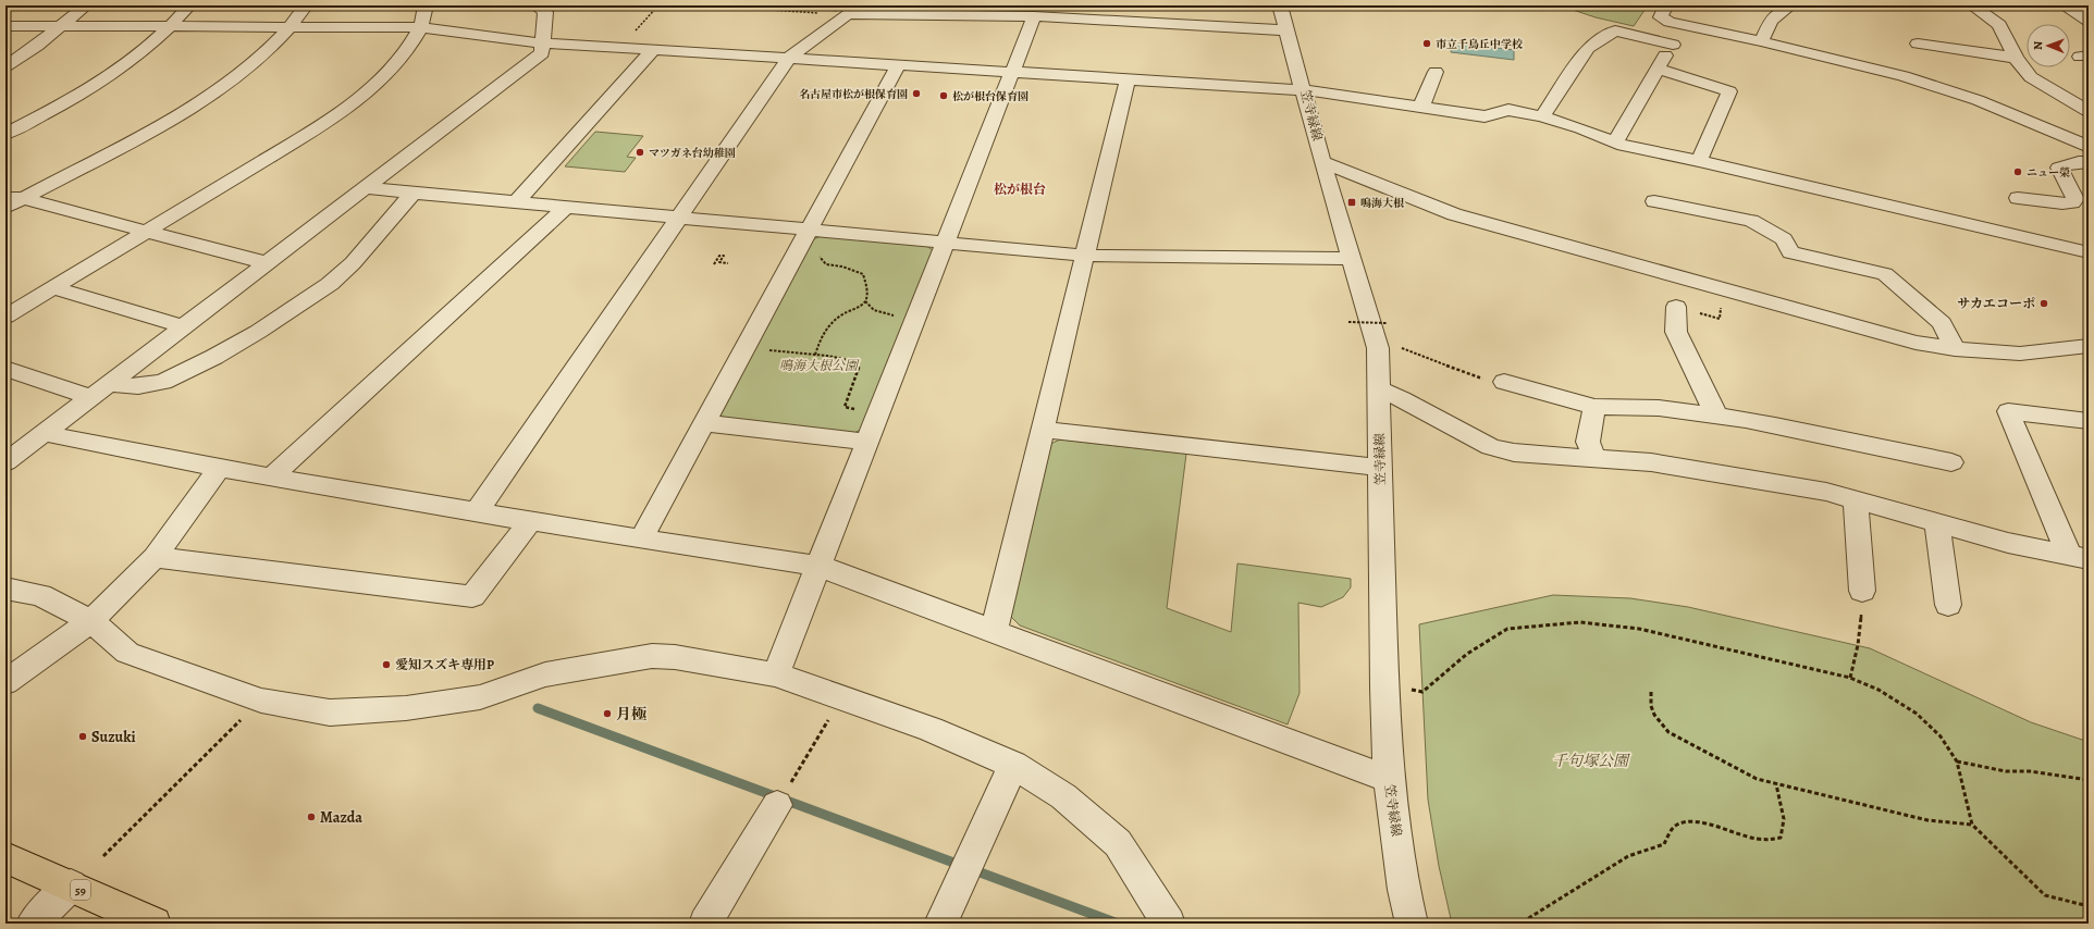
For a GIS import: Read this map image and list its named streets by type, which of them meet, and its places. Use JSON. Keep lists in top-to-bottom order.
{
  "streets": {
    "main road": ["59"],
    "street": ["笠寺緑線"]
  },
  "districts": ["松が根台"],
  "parks": ["鳴海大根公園", "千句塚公園"],
  "places": {
    "other": [
      "市立千鳥丘中学校",
      "名古屋市松が根保育園",
      "松が根台保育園",
      "マツガネ台幼稚園",
      "ニュー榮",
      "サカエコーポ",
      "愛知スズキ専用P",
      "月極",
      "Suzuki",
      "Mazda"
    ],
    "transit": ["鳴海大根"]
  },
  "north": "left"
}
